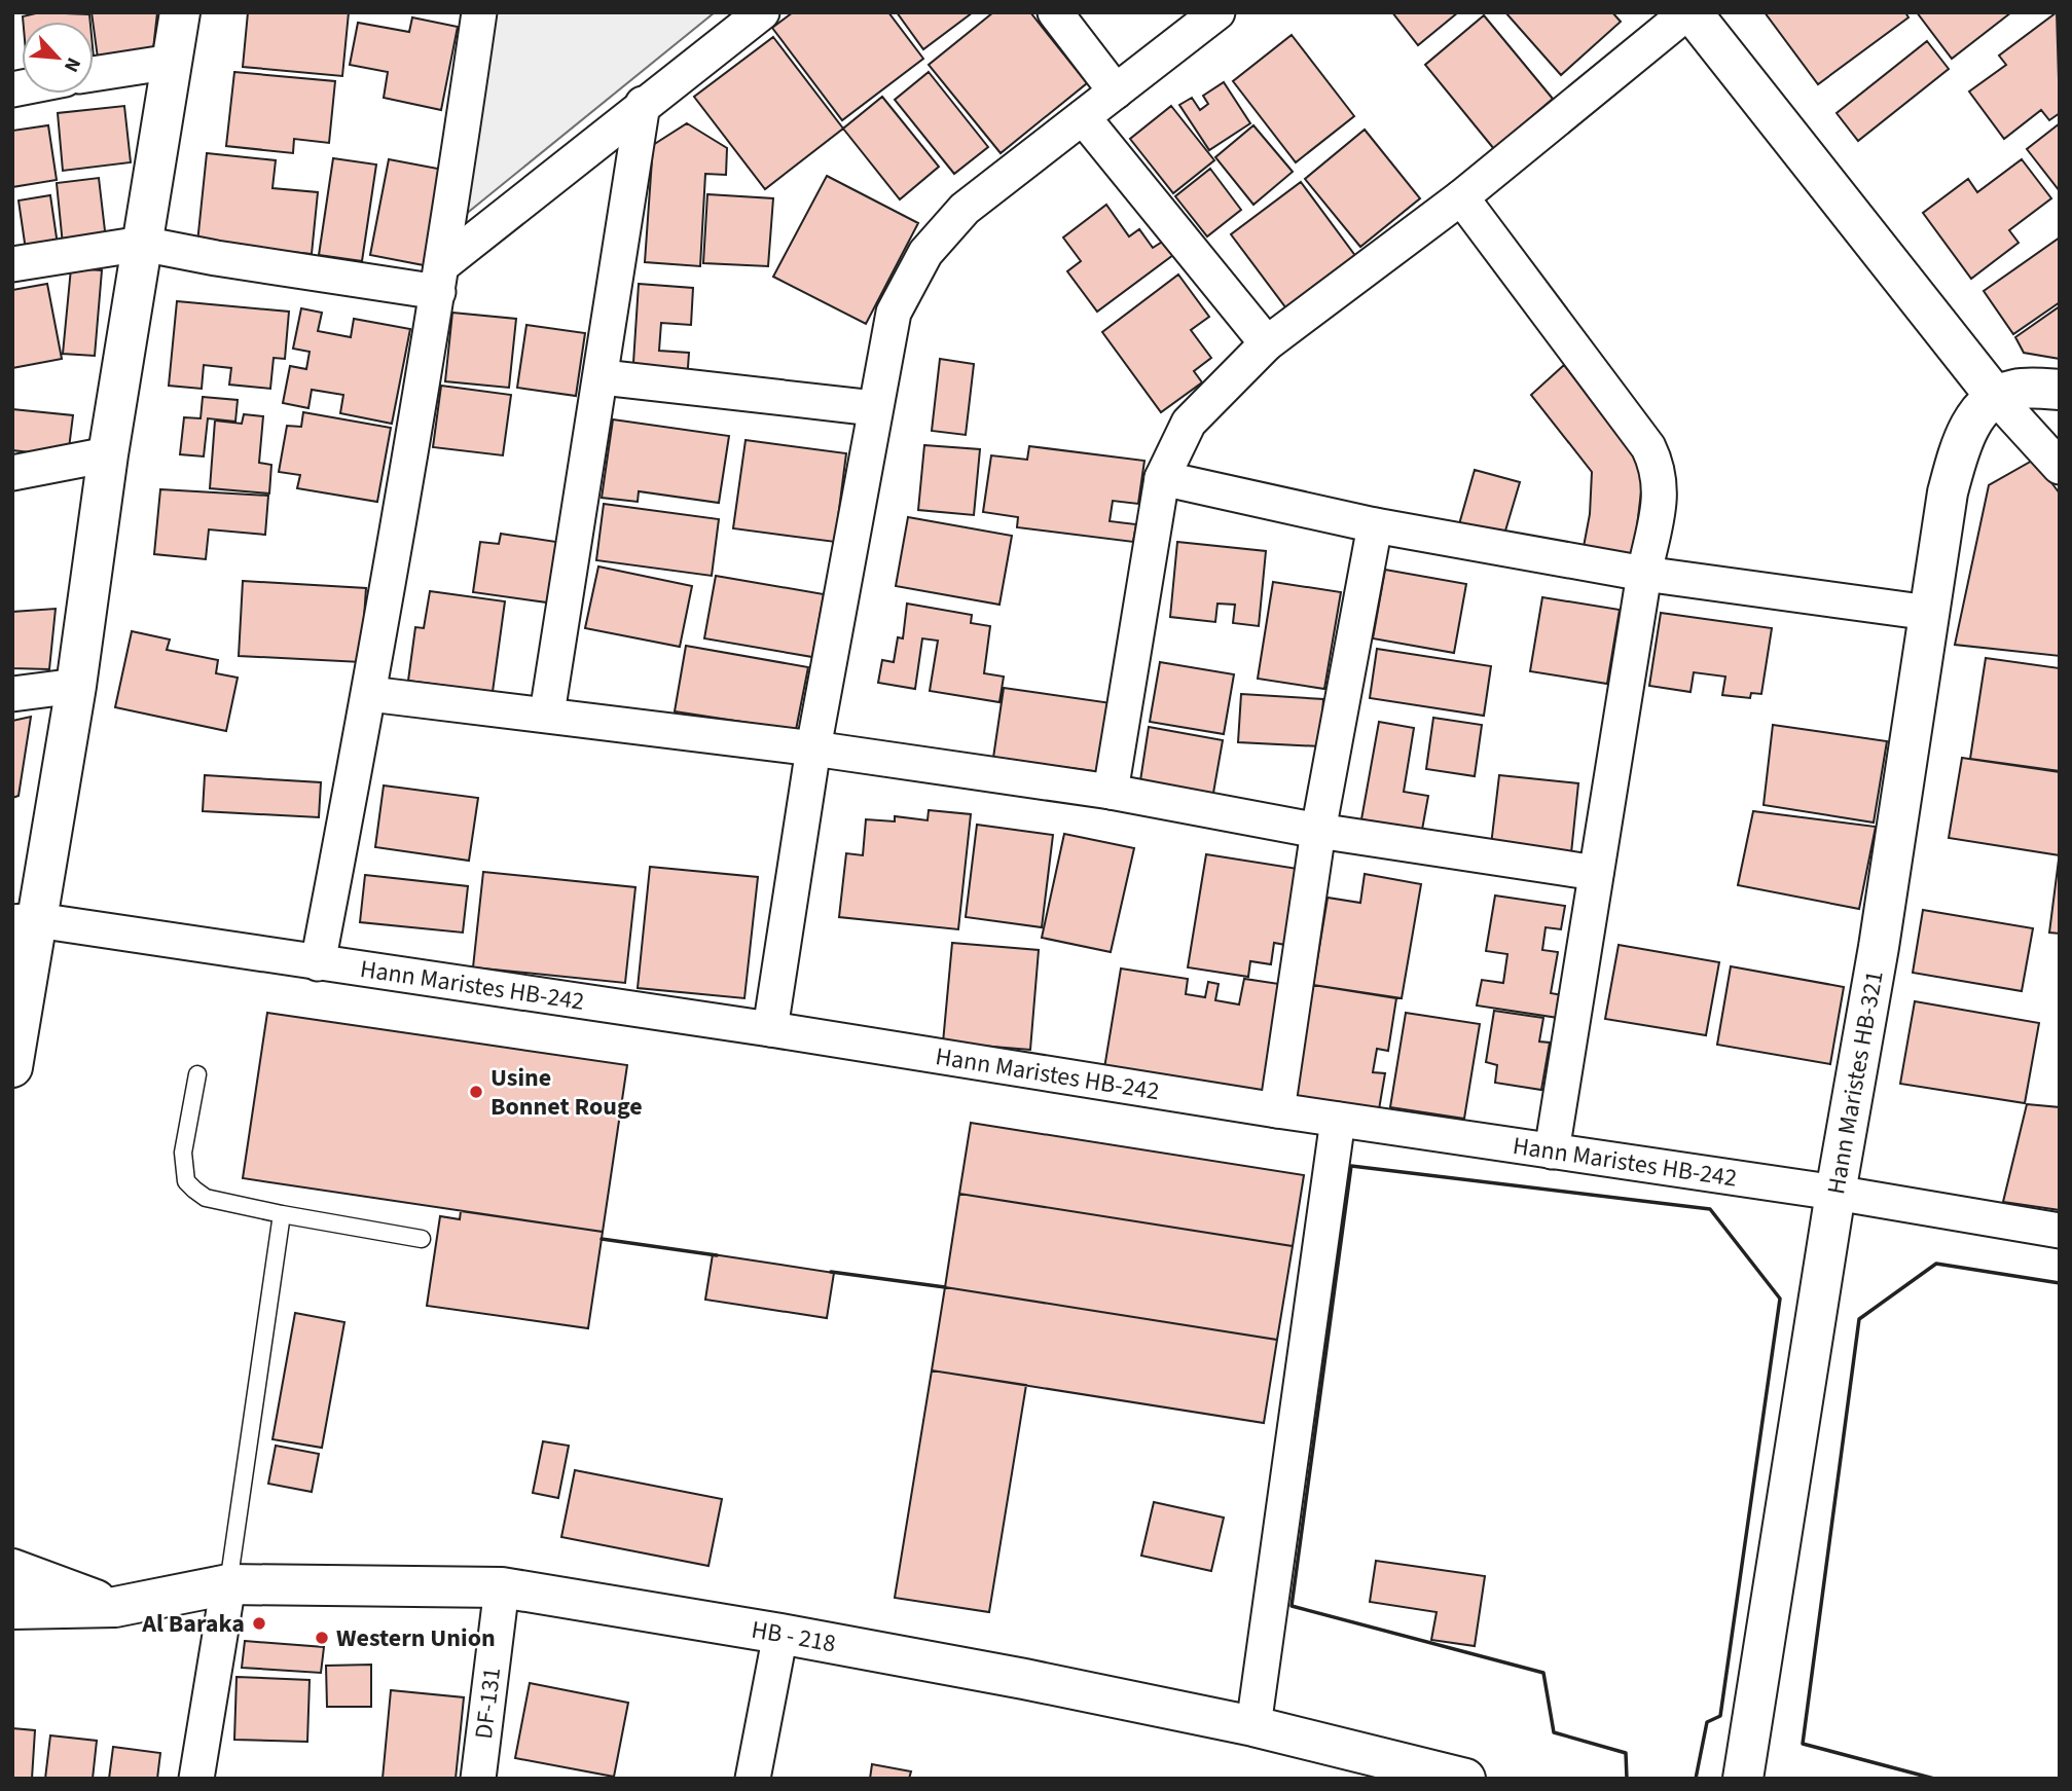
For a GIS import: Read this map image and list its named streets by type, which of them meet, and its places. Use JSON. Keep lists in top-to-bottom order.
{
  "streets": {
    "street": [
      "Hann Maristes HB-242",
      "Hann Maristes HB-321",
      "HB - 218",
      "DF-131"
    ]
  },
  "crossings": [
    ["Hann Maristes HB-242", "Hann Maristes HB-321"],
    ["HB - 218", "DF-131"]
  ],
  "places": ["Usine Bonnet Rouge", "Al Baraka", "Western Union"],
  "north": "bottom right"
}
